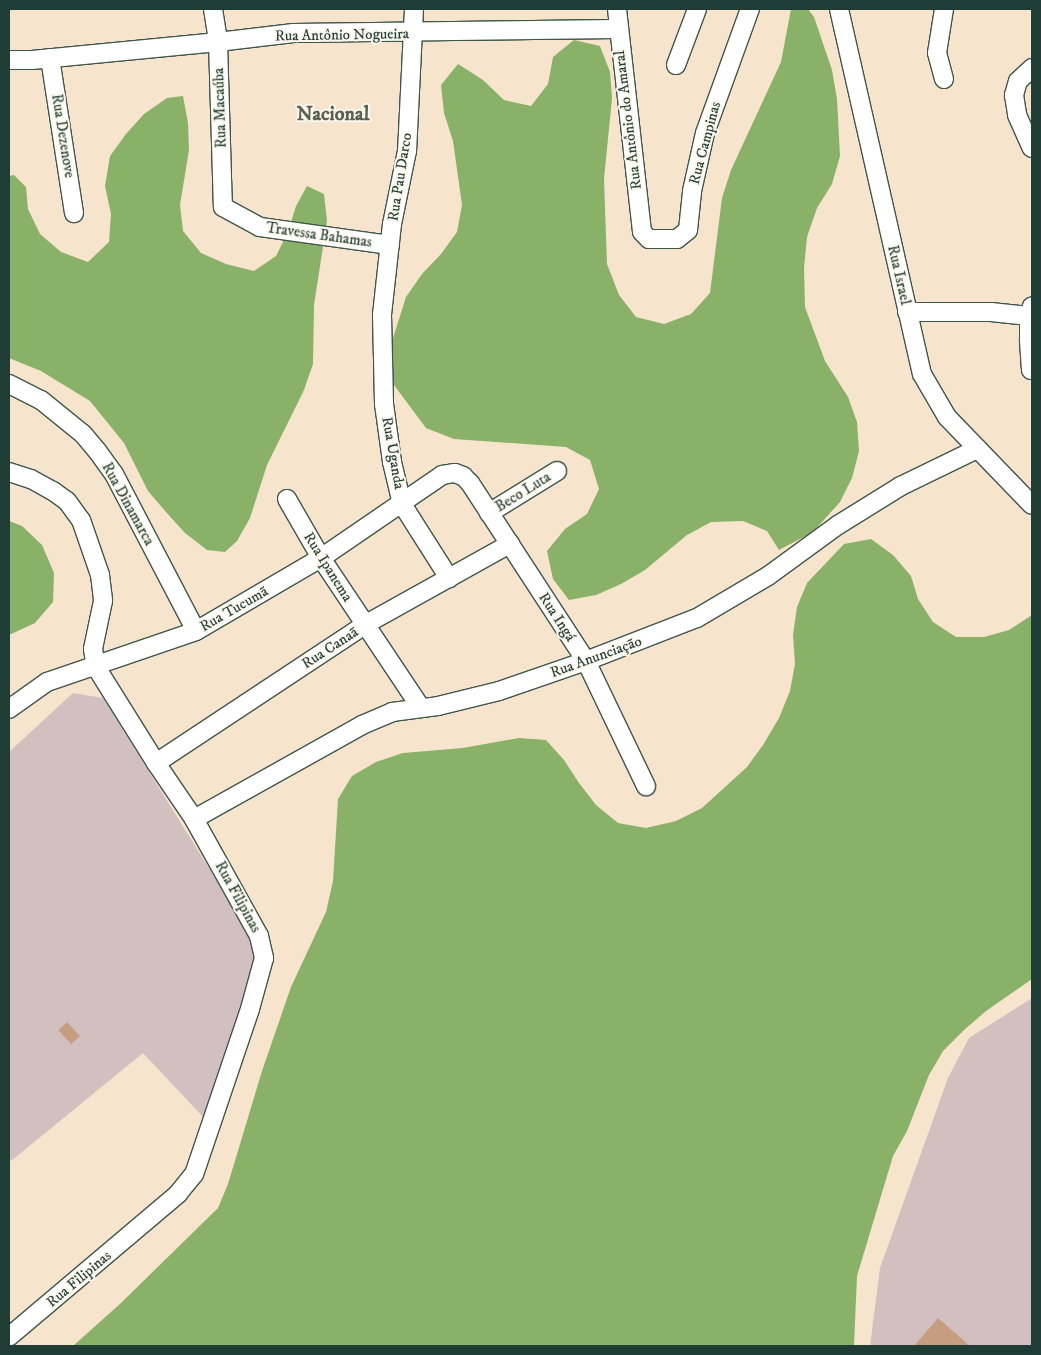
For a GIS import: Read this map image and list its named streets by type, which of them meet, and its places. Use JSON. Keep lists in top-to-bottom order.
{
  "streets": {
    "street": [
      "Rua Antônio Nogueira",
      "Rua Macaúba",
      "Rua Antônio do Amaral",
      "Rua Dezenove",
      "Rua Campinas",
      "Rua Pau Darco",
      "Travessa Bahamas",
      "Rua Israel",
      "Rua Uganda",
      "Beco Luta",
      "Rua Dinamarca",
      "Rua Ipanema",
      "Rua Tucumã",
      "Rua Ingá",
      "Rua Canaã",
      "Rua Anunciação",
      "Rua Filipinas"
    ]
  },
  "crossings": [
    ["Rua Antônio Nogueira", "Rua Macaúba"],
    ["Rua Antônio Nogueira", "Rua Antônio do Amaral"],
    ["Rua Antônio Nogueira", "Rua Dezenove"],
    ["Rua Antônio Nogueira", "Rua Pau Darco"],
    ["Rua Macaúba", "Travessa Bahamas"],
    ["Rua Antônio do Amaral", "Rua Campinas"],
    ["Rua Pau Darco", "Travessa Bahamas"],
    ["Rua Pau Darco", "Rua Uganda"],
    ["Rua Israel", "Rua Anunciação"],
    ["Rua Uganda", "Rua Tucumã"],
    ["Rua Uganda", "Rua Canaã"],
    ["Beco Luta", "Rua Ingá"],
    ["Rua Dinamarca", "Rua Tucumã"],
    ["Rua Ipanema", "Rua Tucumã"],
    ["Rua Ipanema", "Rua Canaã"],
    ["Rua Ipanema", "Rua Anunciação"],
    ["Rua Tucumã", "Rua Ingá"],
    ["Rua Tucumã", "Rua Filipinas"],
    ["Rua Ingá", "Rua Canaã"],
    ["Rua Ingá", "Rua Anunciação"],
    ["Rua Canaã", "Rua Filipinas"],
    ["Rua Anunciação", "Rua Filipinas"]
  ],
  "districts": ["Nacional"]
}
